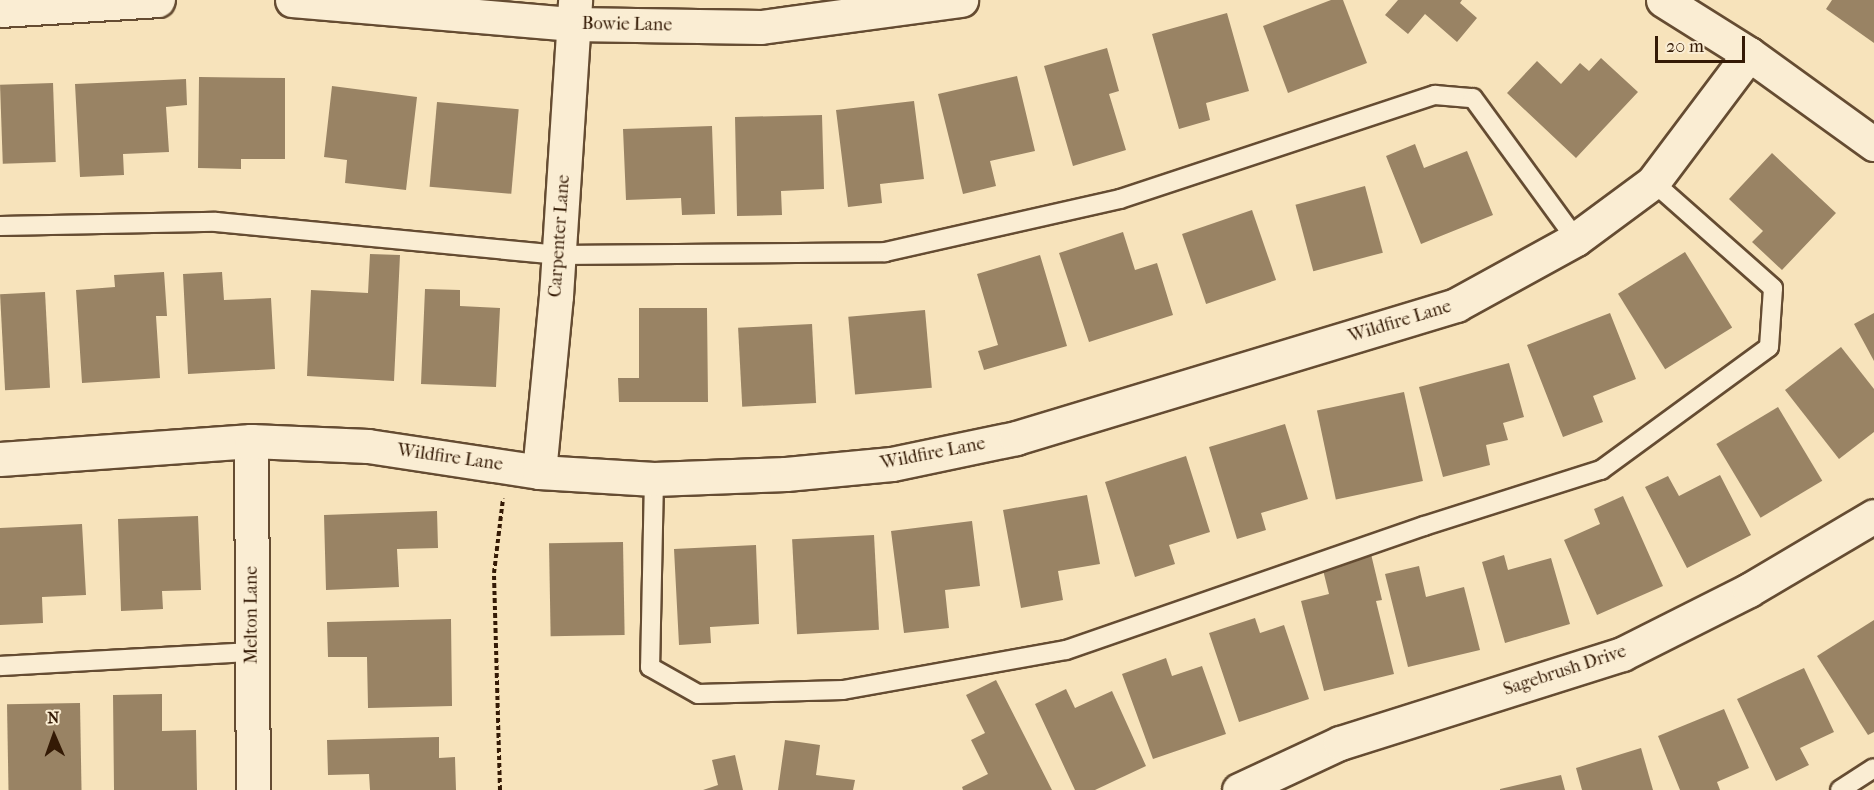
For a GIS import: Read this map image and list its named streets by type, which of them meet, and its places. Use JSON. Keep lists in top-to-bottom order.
{
  "streets": {
    "street": [
      "Bowie Lane",
      "Carpenter Lane",
      "Wildfire Lane",
      "Melton Lane",
      "Sagebrush Drive"
    ]
  },
  "crossings": [
    ["Bowie Lane", "Carpenter Lane"],
    ["Carpenter Lane", "Wildfire Lane"],
    ["Wildfire Lane", "Melton Lane"]
  ],
  "scale_bar": "20 m",
  "north": "top"
}
